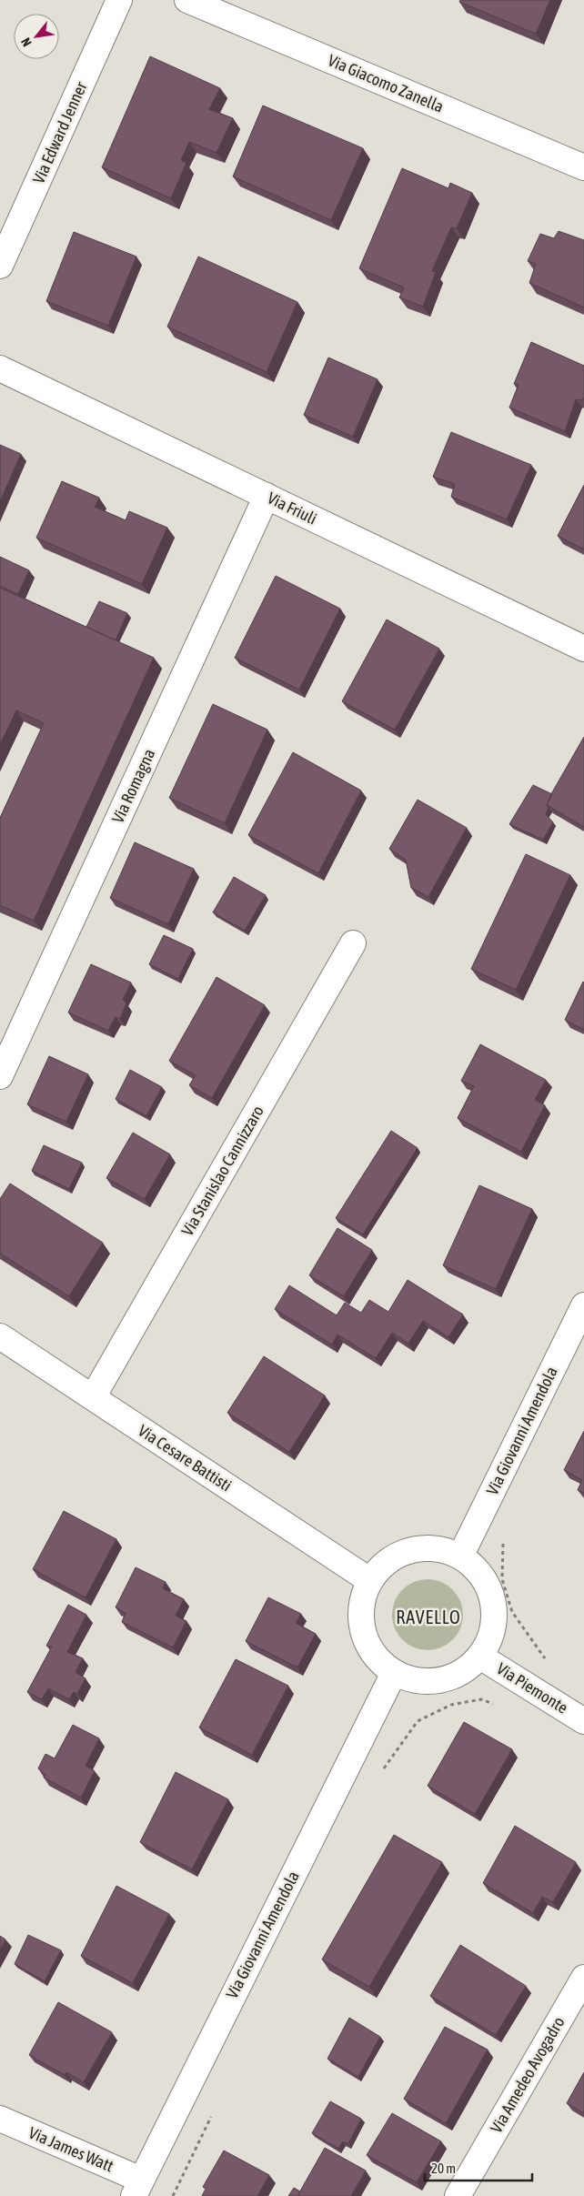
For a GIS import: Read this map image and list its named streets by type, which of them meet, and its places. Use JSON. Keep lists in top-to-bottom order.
{
  "streets": {
    "street": [
      "Via Giacomo Zanella",
      "Via Edward Jenner",
      "Via Friuli",
      "Via Romagna",
      "Via Stanislao Cannizzaro",
      "Via Giovanni Amendola",
      "Via Cesare Battisti",
      "Via Piemonte",
      "Via Amedeo Avogadro",
      "Via James Watt"
    ]
  },
  "crossings": [
    ["Via Friuli", "Via Romagna"],
    ["Via Stanislao Cannizzaro", "Via Cesare Battisti"],
    ["Via Giovanni Amendola", "Via Cesare Battisti"],
    ["Via Giovanni Amendola", "Via Piemonte"],
    ["Via Giovanni Amendola", "Via James Watt"],
    ["Via Cesare Battisti", "Via Piemonte"]
  ],
  "districts": ["RAVELLO"],
  "scale_bar": "20 m",
  "north": "bottom left"
}
